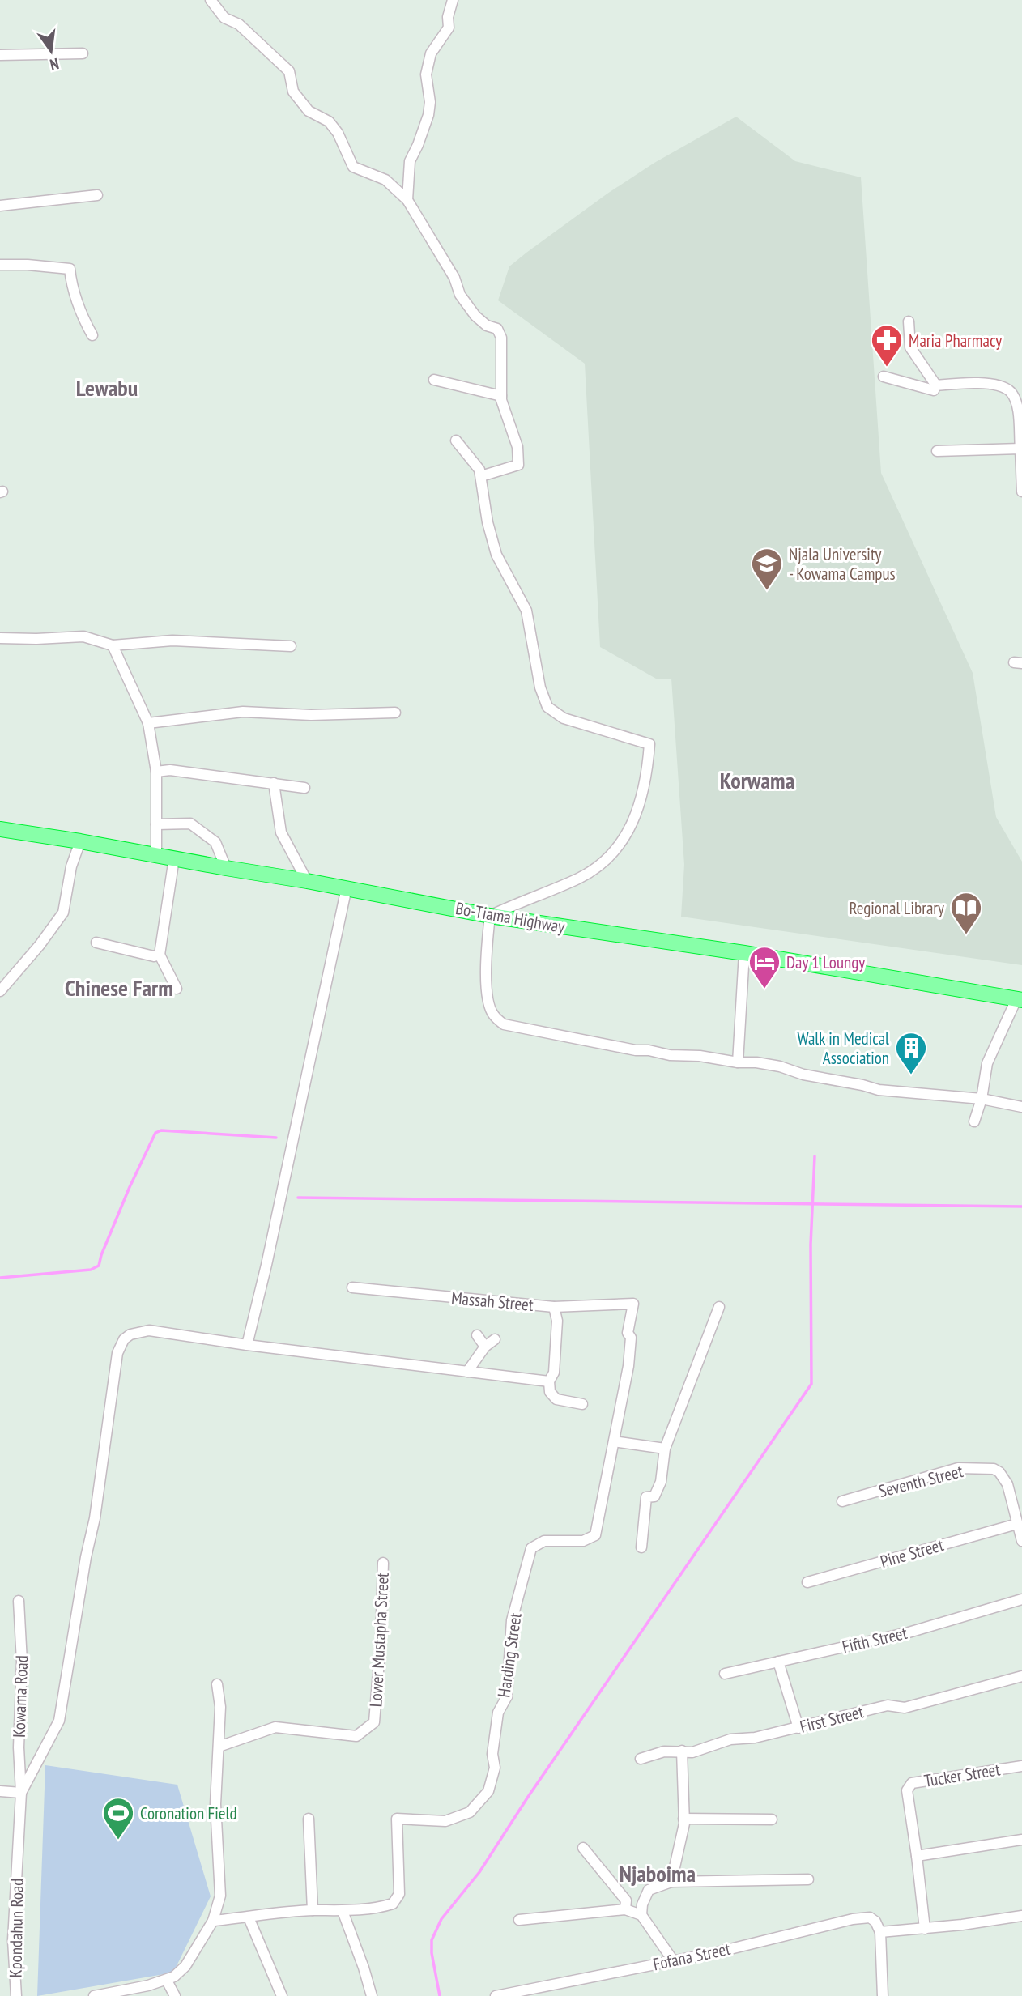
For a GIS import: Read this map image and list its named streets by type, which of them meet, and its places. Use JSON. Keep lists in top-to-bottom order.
{
  "streets": {
    "highway": ["Bo-Tiama Highway"],
    "street": [
      "Massah Street",
      "Seventh Street",
      "Pine Street",
      "Lower Mustapha Street",
      "Fifth Street",
      "Harding Street",
      "Kowama Road",
      "First Street",
      "Tucker Street",
      "Kpondahun Road",
      "Fofana Street"
    ]
  },
  "crossings": [
    ["Massah Street", "Harding Street"],
    ["Seventh Street", "Pine Street"],
    ["Kowama Road", "Kpondahun Road"]
  ],
  "districts": [
    "Lewabu",
    "Korwama",
    "Chinese Farm",
    "Njaboima"
  ],
  "places": {
    "pharmacy": ["Maria Pharmacy"],
    "school or university": ["Njala University - Kowama Campus"],
    "library": ["Regional Library"],
    "hotel": ["Day 1 Loungy"],
    "building": ["Walk in Medical Association"],
    "sports": ["Coronation Field"]
  },
  "north": "bottom"
}
